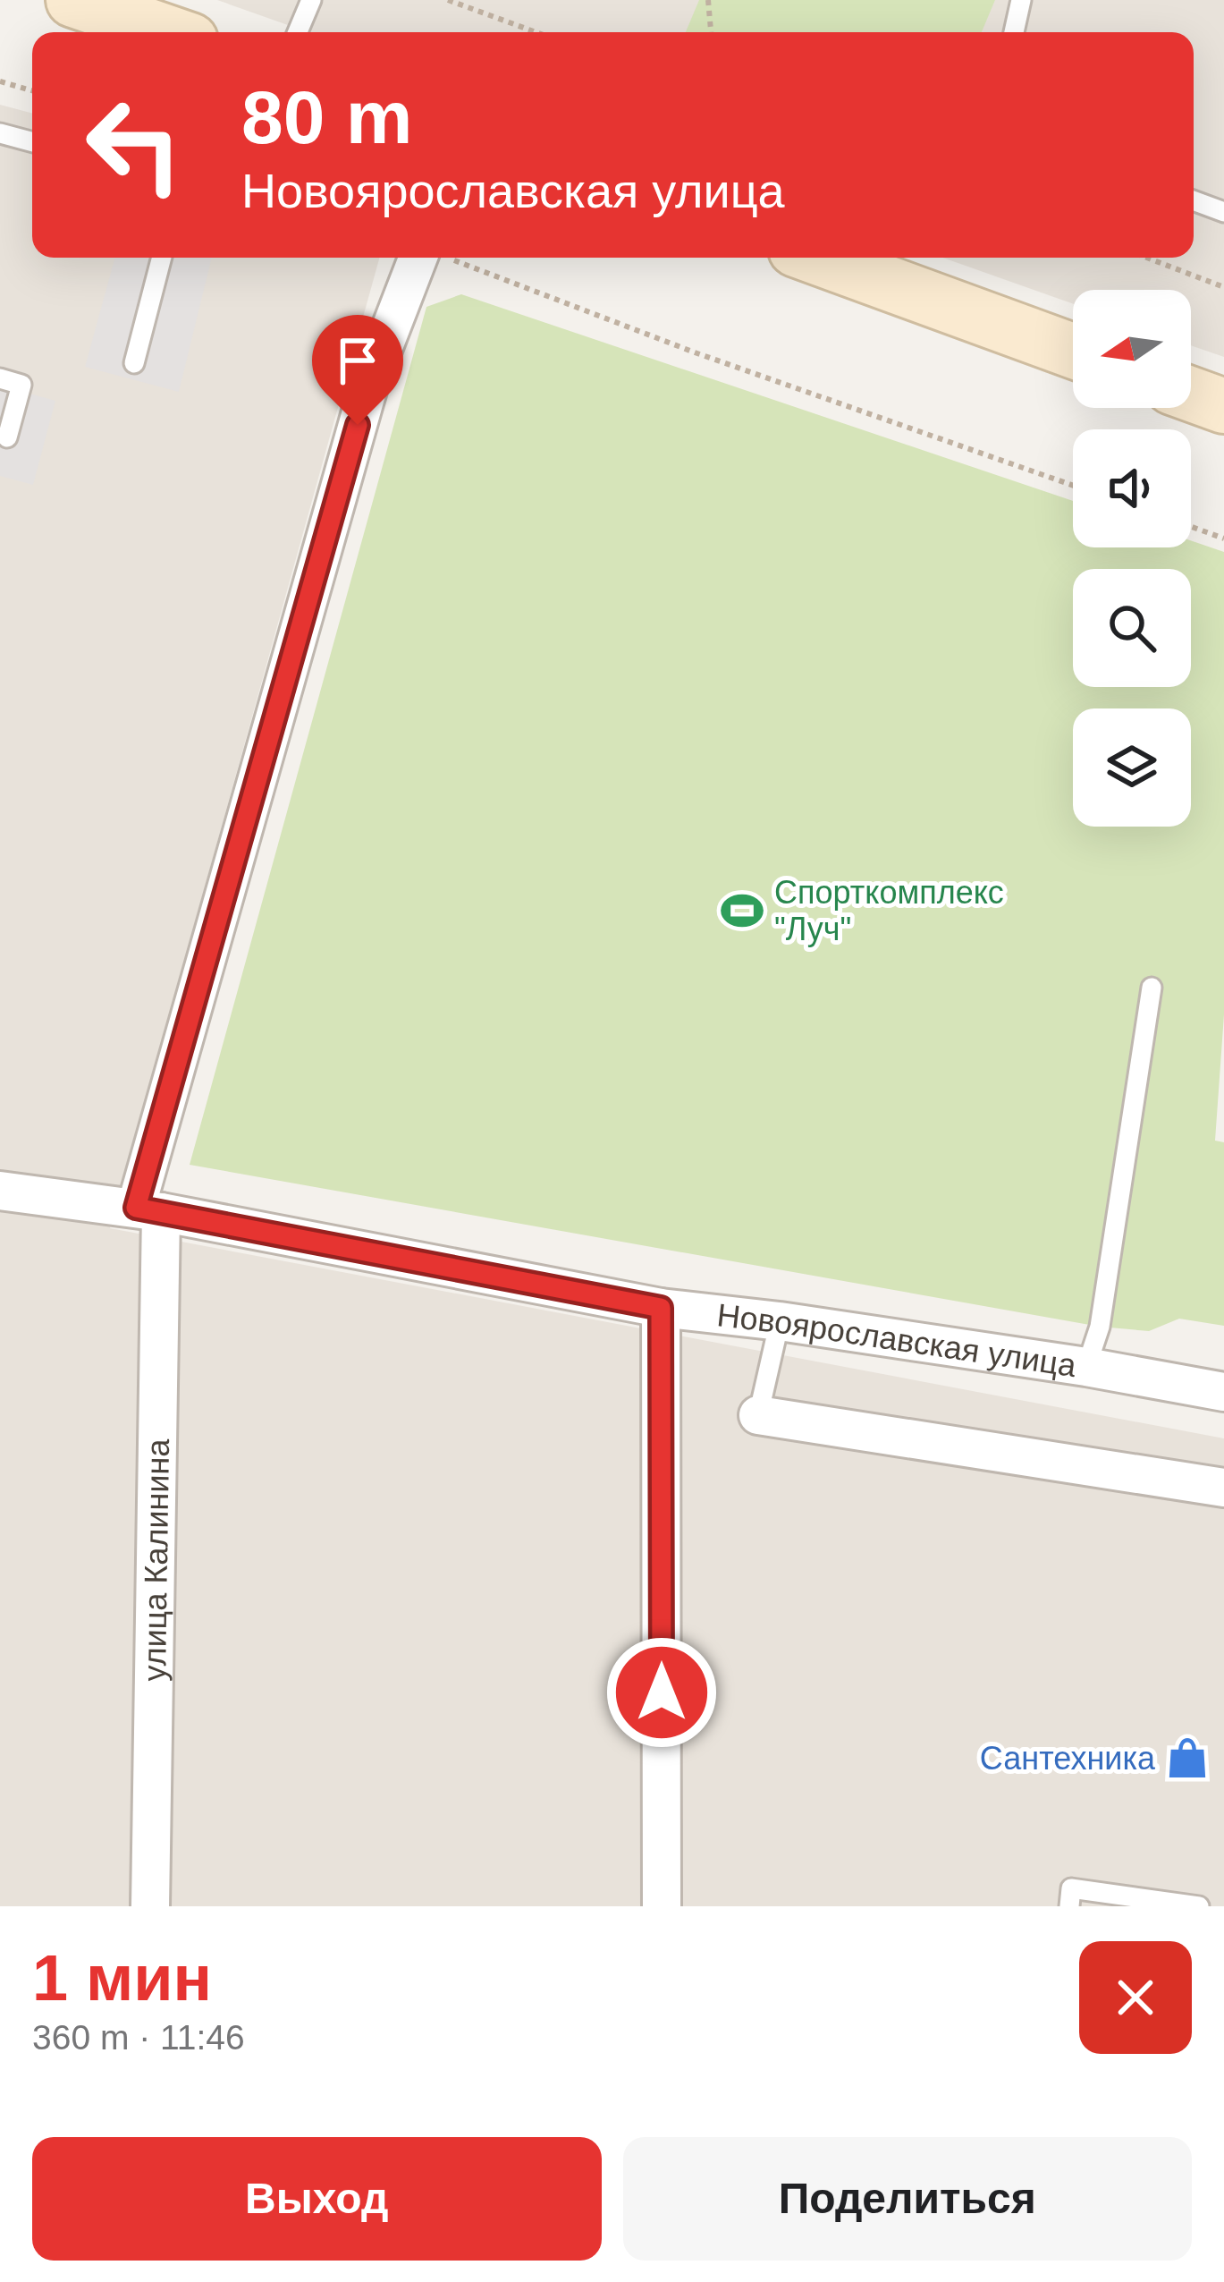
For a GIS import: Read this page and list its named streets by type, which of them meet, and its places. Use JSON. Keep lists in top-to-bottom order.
{
  "streets": {
    "street": ["Новоярославская улица", "улица Калинина"]
  },
  "crossings": [
    ["Новоярославская улица", "улица Калинина"]
  ],
  "places": {
    "sports": ["Спорткомплекс \"Луч\""],
    "shop": ["Сантехника"]
  },
  "north": "left",
  "page": {
    "turn": ["80 m", "Новоярославская улица"],
    "heading": ["1 мин", "360 m · 11:46"],
    "buttons": ["Выход", "Поделиться"]
  }
}
